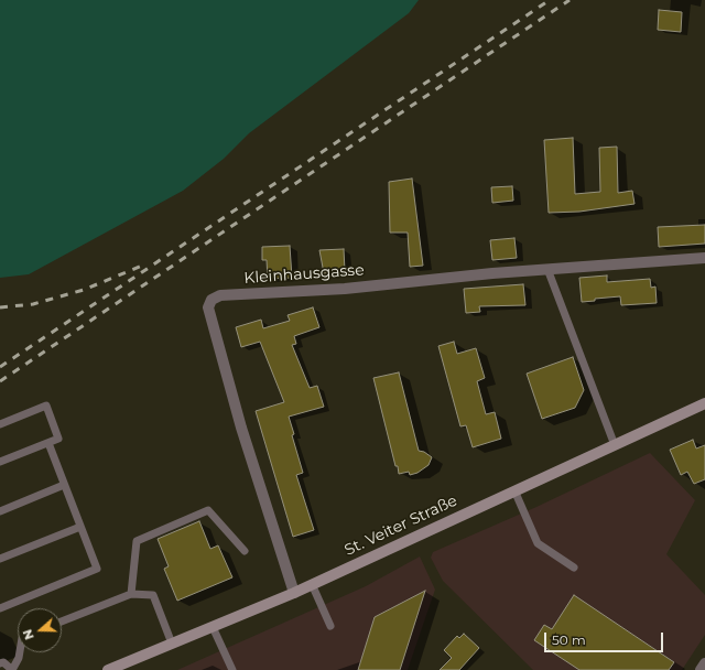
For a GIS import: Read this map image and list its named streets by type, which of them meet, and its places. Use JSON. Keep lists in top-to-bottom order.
{
  "streets": {
    "main road": ["St. Veiter Straße"],
    "street": ["Kleinhausgasse"]
  },
  "crossings": [
    ["Kleinhausgasse", "St. Veiter Straße"]
  ],
  "scale_bar": "50 m",
  "north": "left"
}
